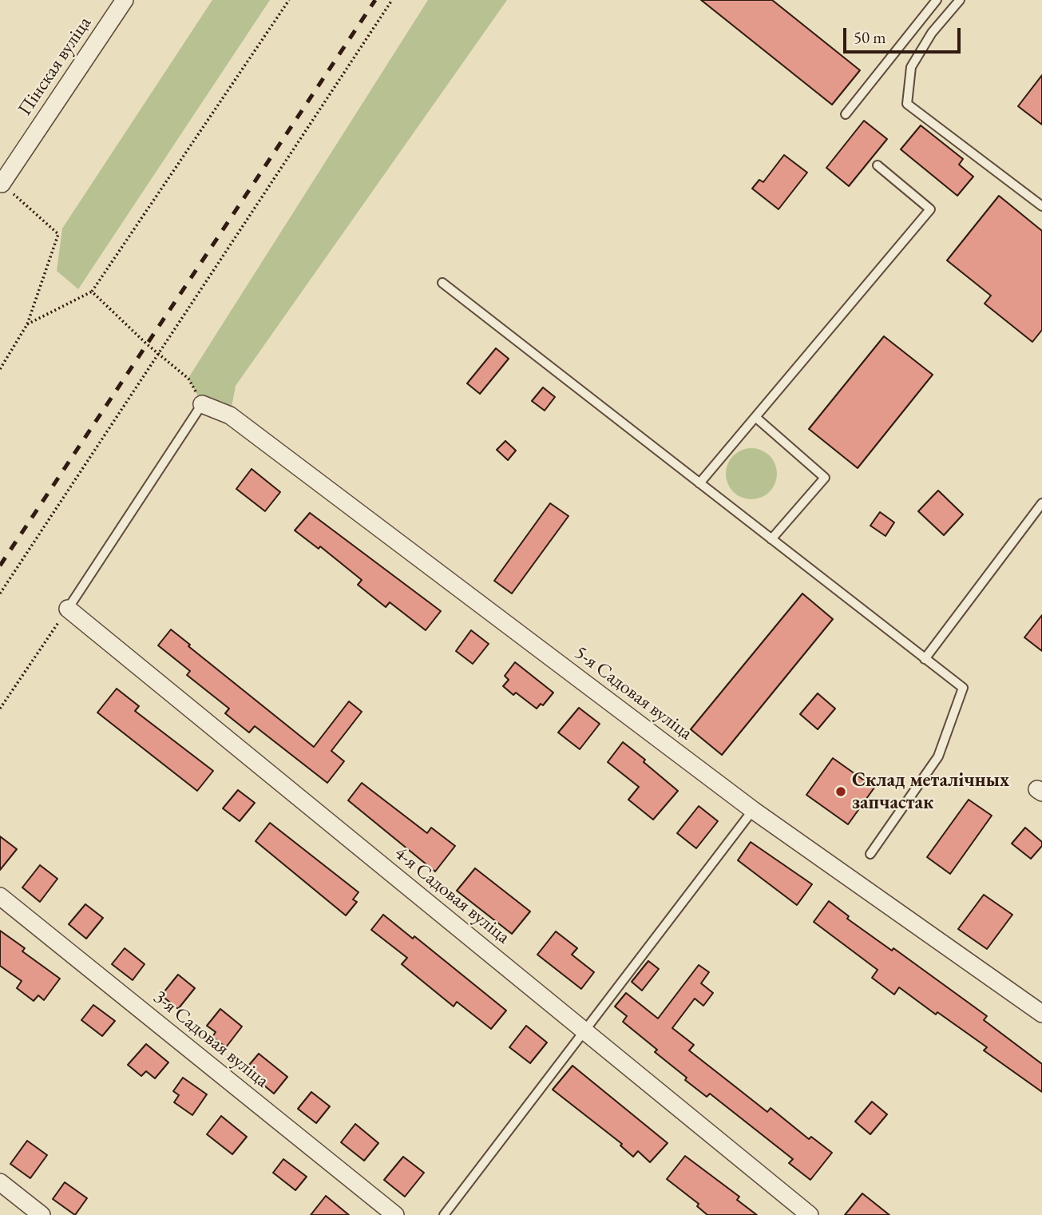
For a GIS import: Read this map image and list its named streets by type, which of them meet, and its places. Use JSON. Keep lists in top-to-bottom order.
{
  "streets": {
    "street": [
      "Пінская вуліца",
      "5-я Садовая вуліца",
      "4-я Садовая вуліца",
      "3-я Садовая вуліца"
    ]
  },
  "places": ["Склад металічных запчастак"],
  "scale_bar": "50 m"
}
